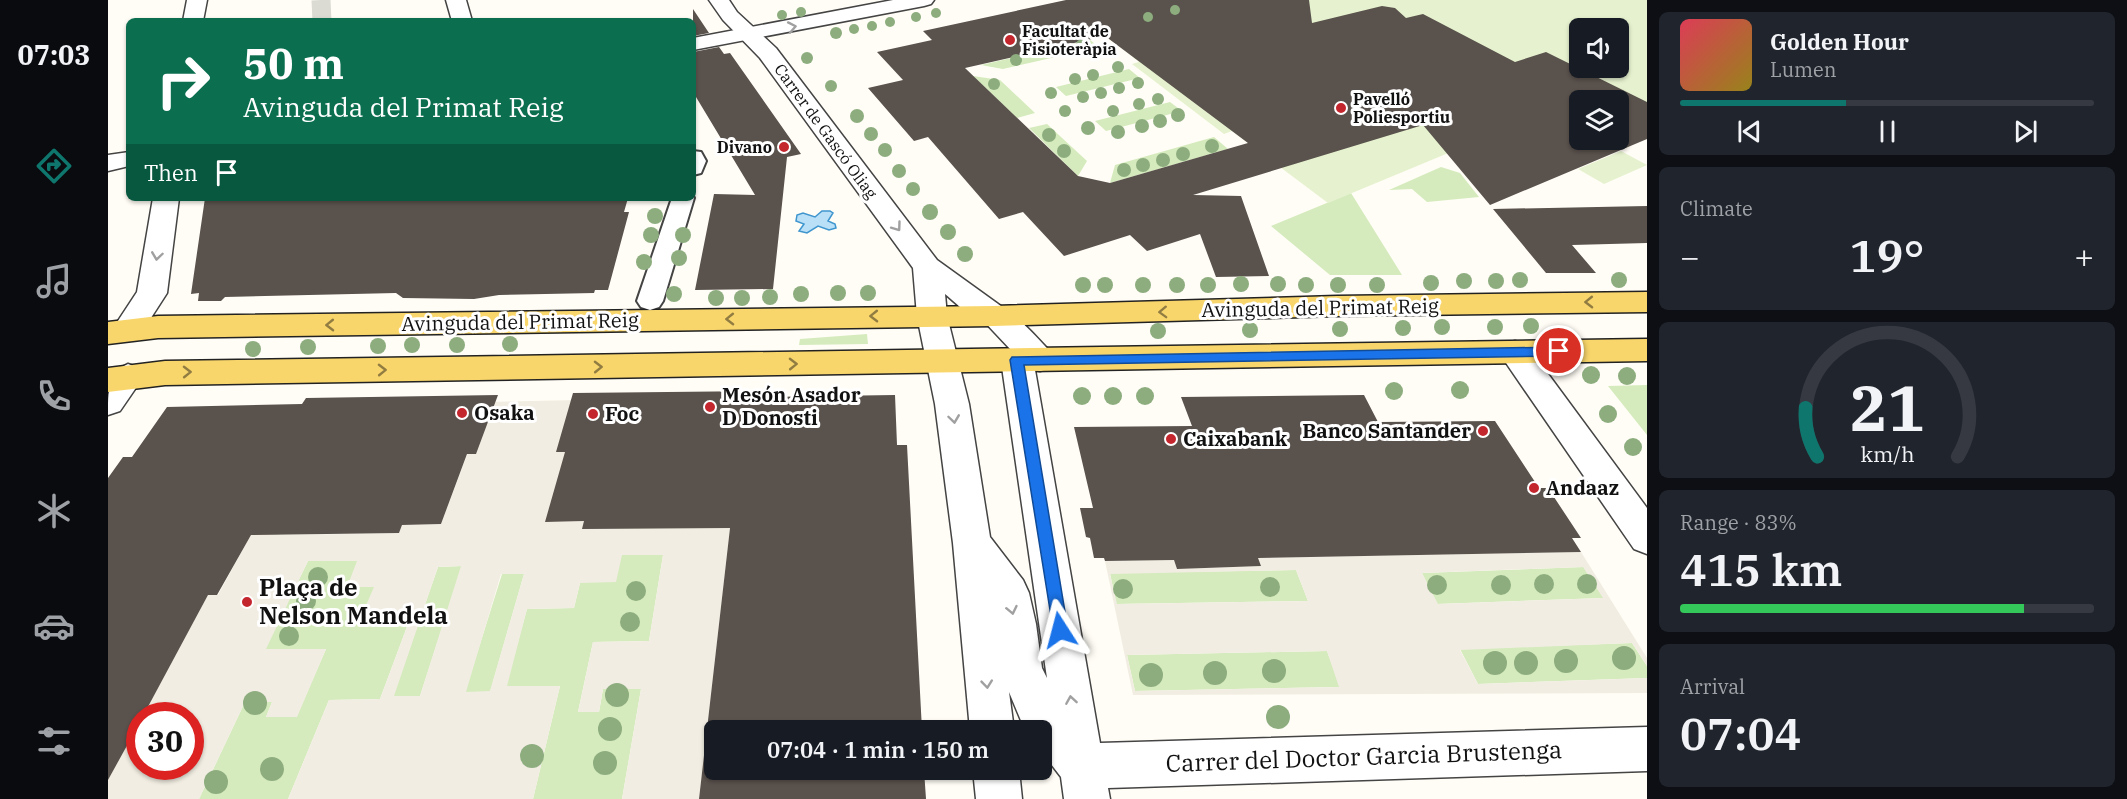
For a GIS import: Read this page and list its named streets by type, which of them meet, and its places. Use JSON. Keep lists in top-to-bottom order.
{
  "streets": {
    "main road": ["Avinguda del Primat Reig"],
    "street": ["Carrer de Gascó Oliag", "Carrer del Doctor Garcia Brustenga"]
  },
  "crossings": [
    ["Carrer de Gascó Oliag", "Avinguda del Primat Reig"]
  ],
  "one_way": ["Carrer de Gascó Oliag"],
  "places": [
    "Facultat de Fisioteràpia",
    "Pavelló Poliesportiu",
    "Divano",
    "Mesón Asador D Donosti",
    "Osaka",
    "Foc",
    "Banco Santander",
    "Caixabank",
    "Andaaz",
    "Plaça de Nelson Mandela"
  ],
  "page": {
    "tabs": "07:03",
    "turn": ["50 m", "Avinguda del Primat Reig"],
    "song": ["Golden Hour", "Lumen"],
    "then": "Then",
    "tile": [
      "Climate",
      ["Range · 83%", "415 km"],
      ["Arrival", "07:04"]
    ],
    "heat": ["−", "19°", "+"],
    "limit": "30",
    "trip": "07:04 · 1 min · 150 m",
    "gauge": ["21", "km/h"]
  }
}
